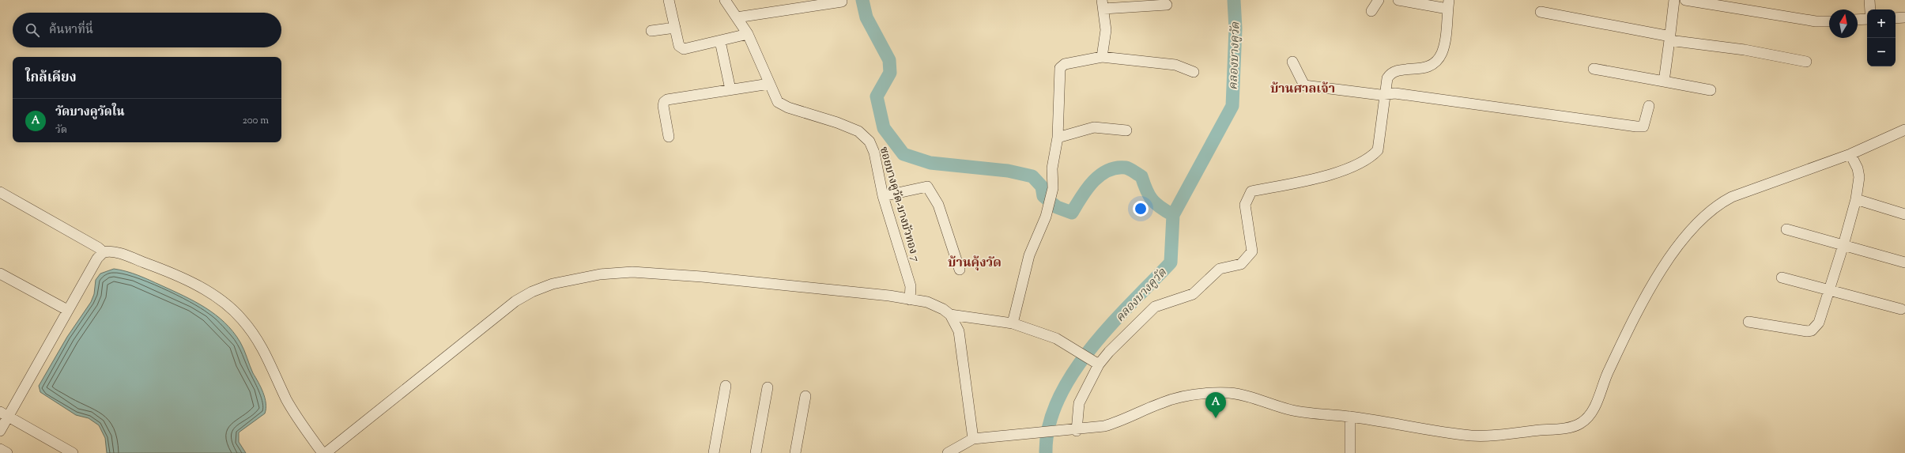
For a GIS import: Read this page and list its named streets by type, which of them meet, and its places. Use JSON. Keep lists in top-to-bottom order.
{
  "streets": {
    "street": ["ซอยบางคูวัด-บางบัวทอง 7"]
  },
  "districts": ["บ้านศาลเจ้า", "บ้านคุ้งวัด"],
  "water": ["คลองบางคูวัด"],
  "north": "top",
  "page": {
    "map_buttons": ["+", "−"],
    "search": "ค้นหาที่นี่",
    "heading": "ใกล้เคียง",
    "list": [
      {
        "mark": "A",
        "name": "วัดบางคูวัดใน",
        "note": "วัด",
        "value": "200 m"
      }
    ],
    "pins": "A"
  }
}
